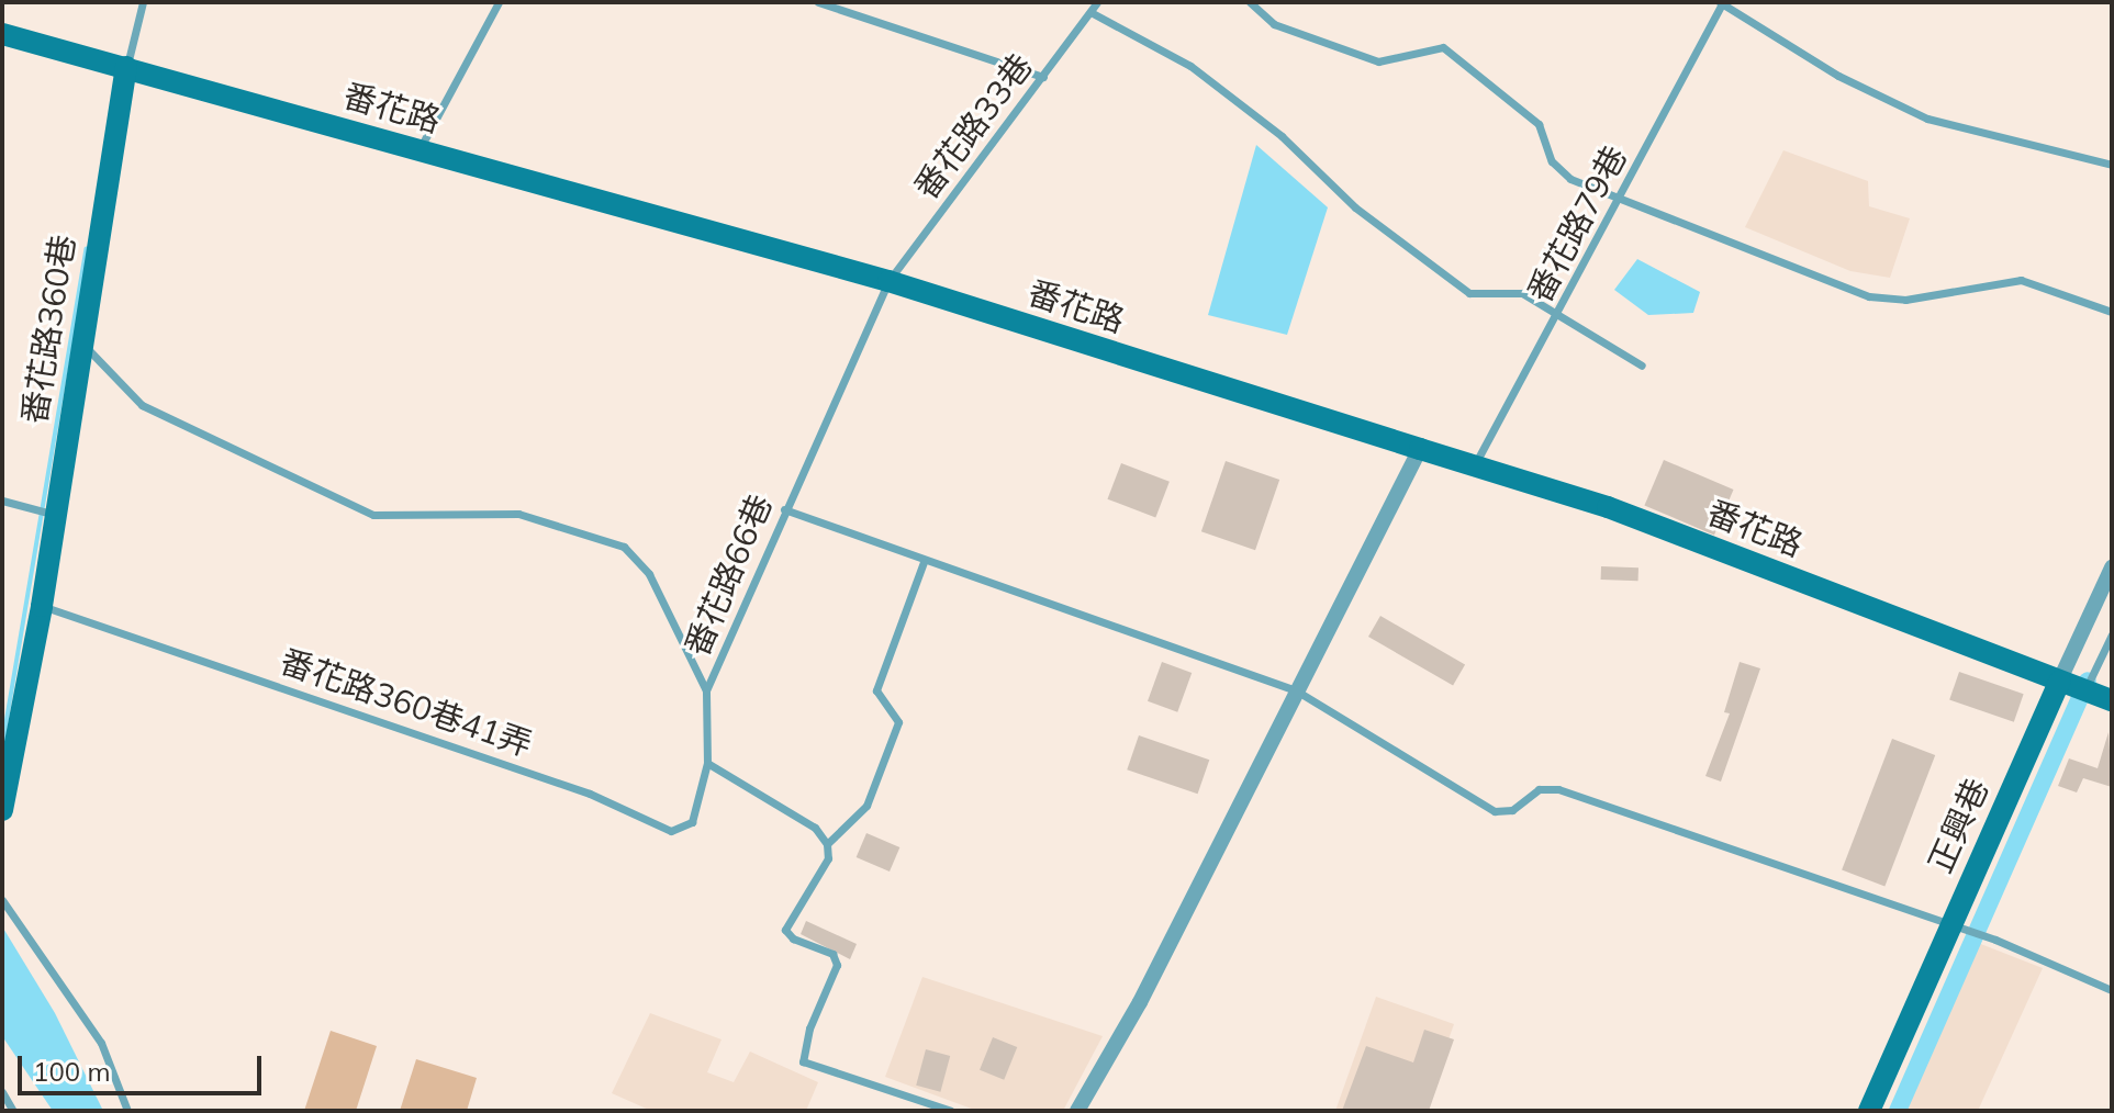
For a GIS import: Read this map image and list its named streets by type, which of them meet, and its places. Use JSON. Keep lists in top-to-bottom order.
{
  "streets": {
    "main road": ["番花路", "番花路360巷", "正興巷"],
    "lane": [
      "番花路33巷",
      "番花路79巷",
      "番花路66巷",
      "番花路360巷41弄"
    ]
  },
  "crossings": [
    ["番花路", "番花路33巷"],
    ["番花路", "番花路79巷"],
    ["番花路", "番花路360巷"],
    ["番花路", "番花路66巷"],
    ["番花路", "正興巷"],
    ["番花路33巷", "番花路66巷"],
    ["番花路360巷", "番花路360巷41弄"],
    ["番花路66巷", "番花路360巷41弄"]
  ],
  "scale_bar": "100 m"
}
